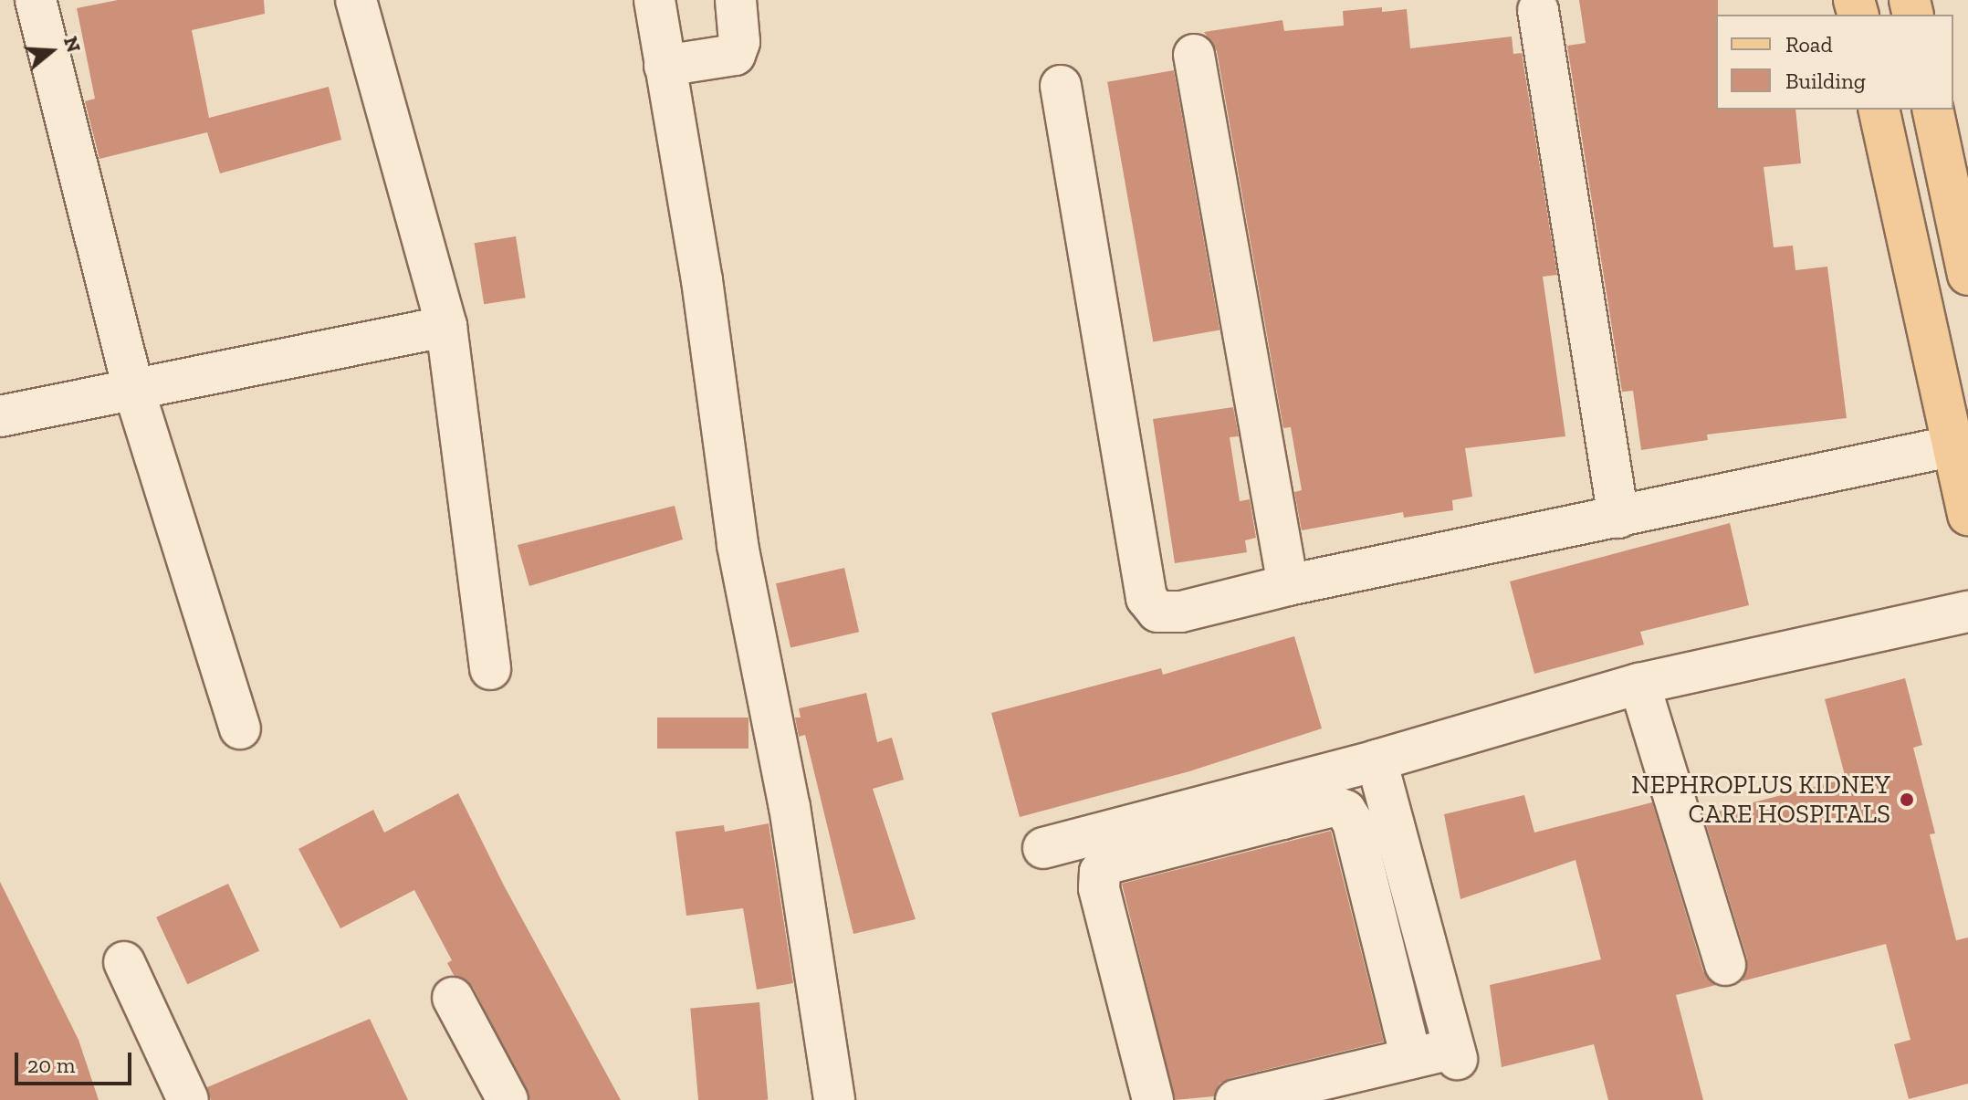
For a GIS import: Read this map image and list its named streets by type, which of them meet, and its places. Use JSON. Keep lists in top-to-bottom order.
{
  "places": ["NEPHROPLUS KIDNEY CARE HOSPITALS"],
  "legend": ["Road", "Building"],
  "scale_bar": "20 m",
  "north": "right"
}
